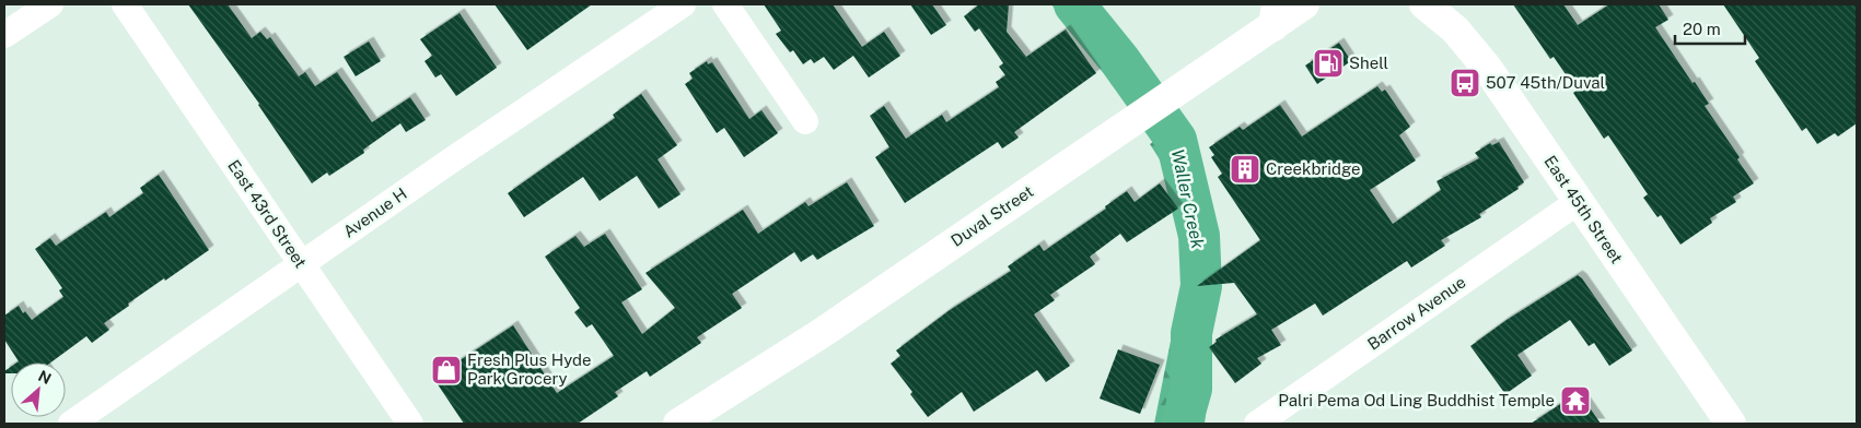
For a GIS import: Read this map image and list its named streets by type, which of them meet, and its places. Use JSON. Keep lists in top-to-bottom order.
{
  "streets": {
    "street": [
      "East 45th Street",
      "Avenue H",
      "East 43rd Street",
      "Duval Street",
      "Barrow Avenue"
    ]
  },
  "crossings": [
    ["East 45th Street", "Barrow Avenue"],
    ["Avenue H", "East 43rd Street"]
  ],
  "water": ["Waller Creek"],
  "places": {
    "fuel station": ["Shell"],
    "bus stop": ["507 45th/Duval"],
    "building": ["Creekbridge"],
    "shop": ["Fresh Plus Hyde Park Grocery"],
    "temple": ["Palri Pema Od Ling Buddhist Temple"]
  },
  "scale_bar": "20 m",
  "north": "top right"
}
